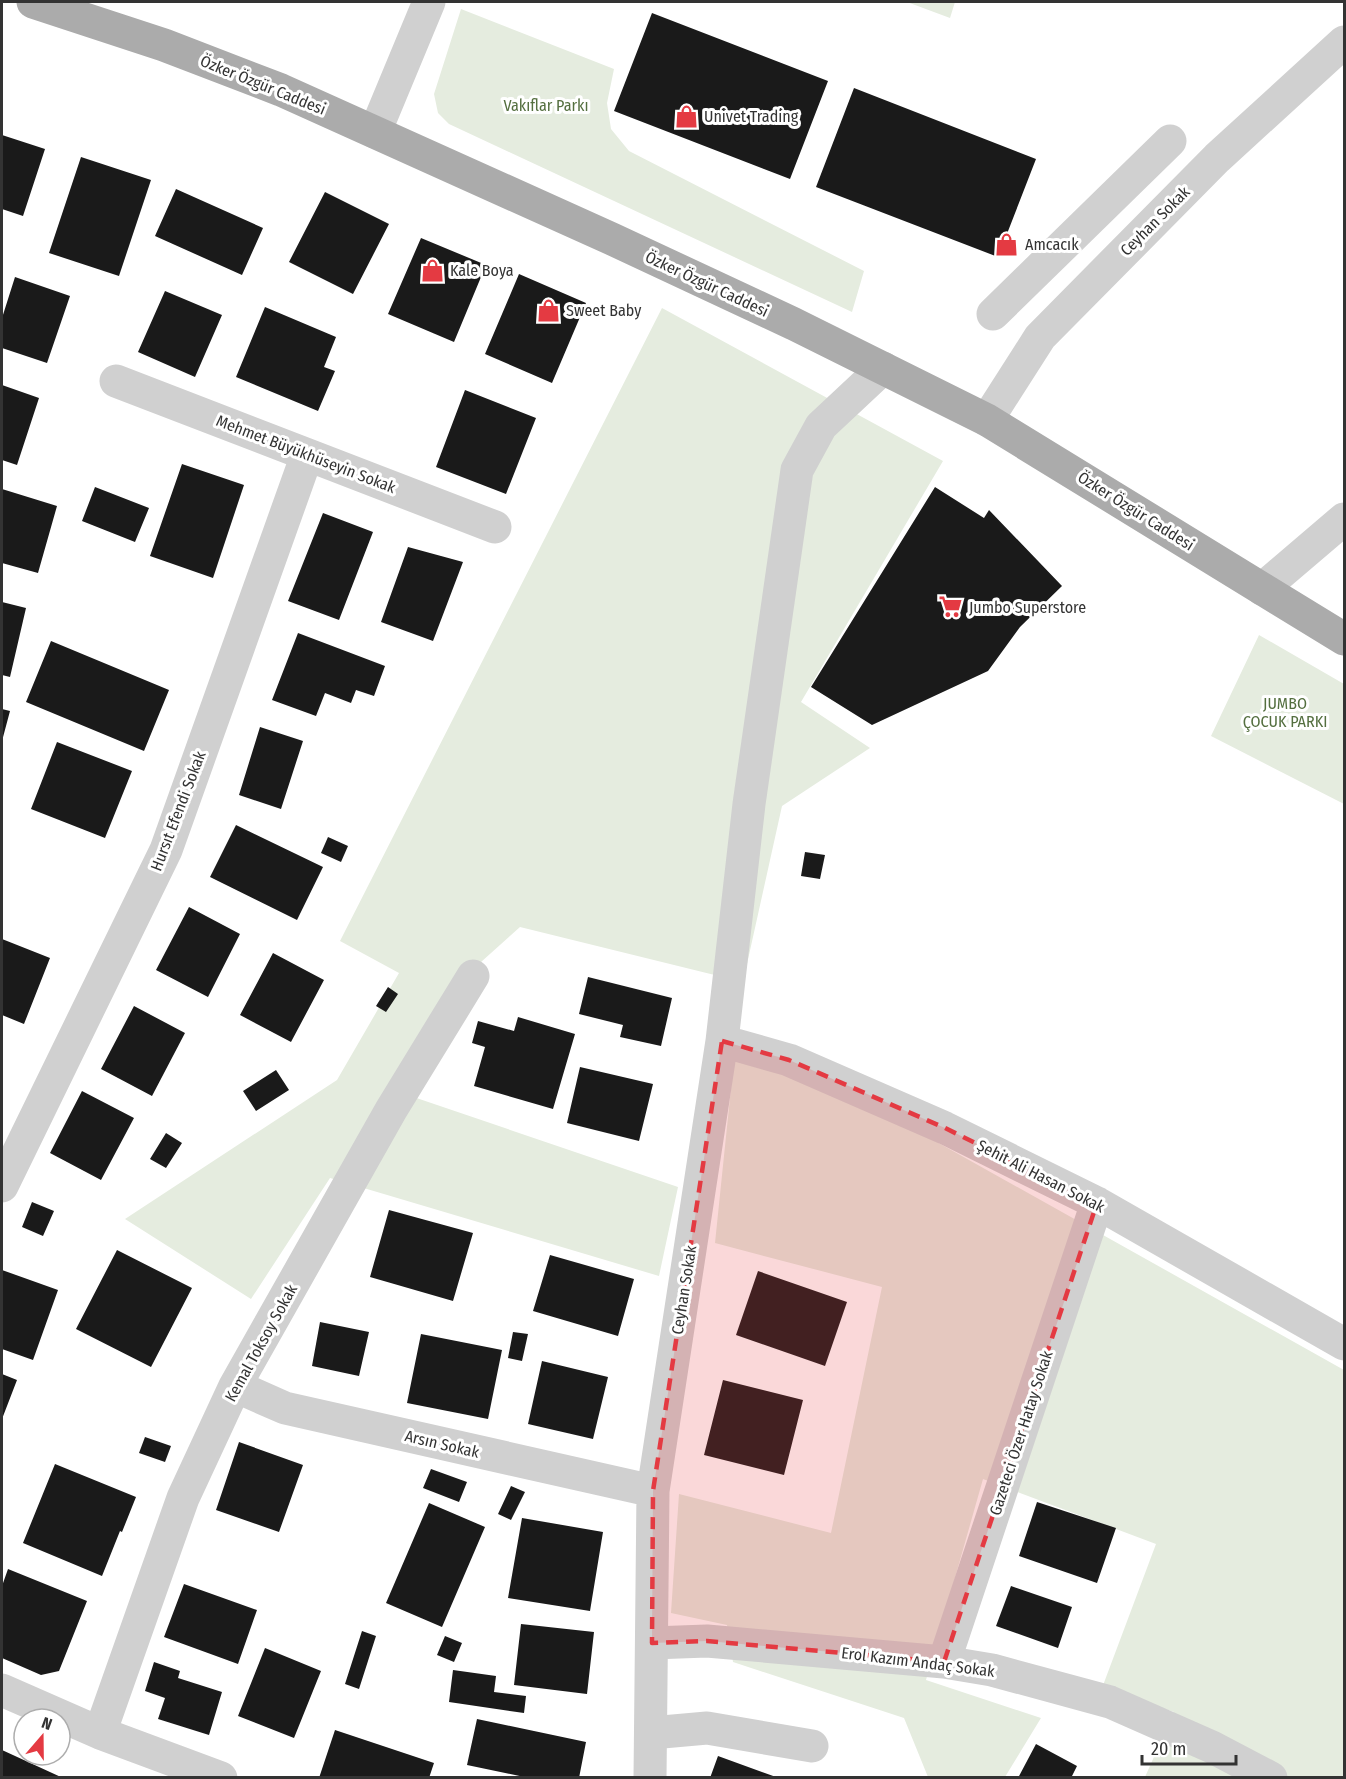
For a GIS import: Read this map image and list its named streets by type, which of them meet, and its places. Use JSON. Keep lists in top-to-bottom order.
{
  "streets": {
    "main road": ["Özker Özgür Caddesi"],
    "street": [
      "Ceyhan Sokak",
      "Mehmet Büyükhüseyin Sokak",
      "Hursıt Efendi Sokak",
      "Şehit Ali Hasan Sokak",
      "Kemal Toksoy Sokak",
      "Gazeteci Özer Hatay Sokak",
      "Arsın Sokak",
      "Erol Kazım Andaç Sokak"
    ]
  },
  "crossings": [
    ["Özker Özgür Caddesi", "Ceyhan Sokak"],
    ["Ceyhan Sokak", "Şehit Ali Hasan Sokak"],
    ["Ceyhan Sokak", "Arsın Sokak"],
    ["Ceyhan Sokak", "Erol Kazım Andaç Sokak"],
    ["Mehmet Büyükhüseyin Sokak", "Hursıt Efendi Sokak"],
    ["Şehit Ali Hasan Sokak", "Gazeteci Özer Hatay Sokak"],
    ["Kemal Toksoy Sokak", "Arsın Sokak"],
    ["Gazeteci Özer Hatay Sokak", "Erol Kazım Andaç Sokak"]
  ],
  "parks": ["Vakıflar Parkı", "JUMBO ÇOCUK PARKI"],
  "places": {
    "shop": [
      "Univet Trading",
      "Amcacık",
      "Kale Boya",
      "Sweet Baby"
    ],
    "supermarket": ["Jumbo Superstore"]
  },
  "scale_bar": "20 m",
  "north": "top"
}
